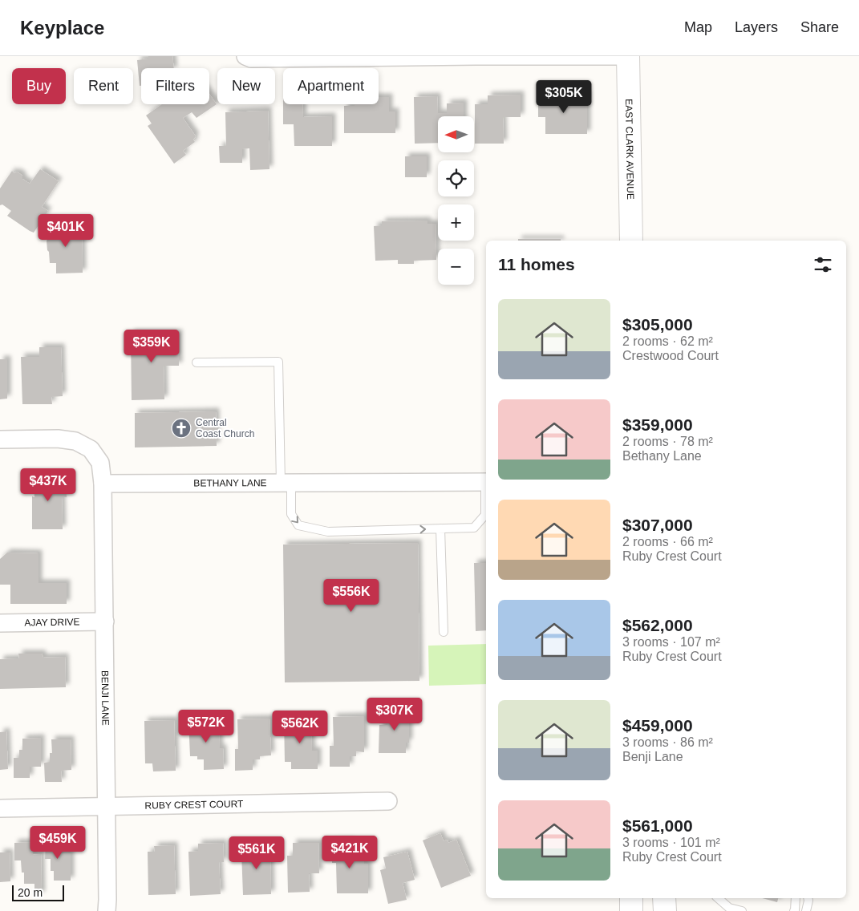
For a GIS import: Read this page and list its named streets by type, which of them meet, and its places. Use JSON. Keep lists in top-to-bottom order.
{
  "streets": {
    "main road": ["EAST CLARK AVENUE"],
    "street": [
      "BETHANY LANE",
      "AJAY DRIVE",
      "BENJI LANE",
      "RUBY CREST COURT"
    ]
  },
  "crossings": [
    ["BETHANY LANE", "BENJI LANE"],
    ["AJAY DRIVE", "BENJI LANE"],
    ["BENJI LANE", "RUBY CREST COURT"]
  ],
  "places": {
    "church": ["Central Coast Church"]
  },
  "scale_bar": "20 m",
  "north": "left",
  "page": {
    "header": "Keyplace",
    "nav": ["Map", "Layers", "Share"],
    "chip": [
      "Buy",
      "Rent",
      "Filters",
      "New",
      "Apartment"
    ],
    "price": [
      "$305K",
      "$401K",
      "$359K",
      "$437K",
      "$556K",
      "$307K",
      "$572K",
      "$562K",
      "$459K",
      "$421K",
      "$561K"
    ],
    "map_buttons": ["+", "−"],
    "heading": "11 homes",
    "list": [
      {
        "name": "$305,000",
        "note": "2 rooms · 62 m² · Crestwood Court"
      },
      {
        "name": "$359,000",
        "note": "2 rooms · 78 m² · Bethany Lane"
      },
      {
        "name": "$307,000",
        "note": "2 rooms · 66 m² · Ruby Crest Court"
      },
      {
        "name": "$562,000",
        "note": "3 rooms · 107 m² · Ruby Crest Court"
      },
      {
        "name": "$459,000",
        "note": "3 rooms · 86 m² · Benji Lane"
      },
      {
        "name": "$561,000",
        "note": "3 rooms · 101 m² · Ruby Crest Court"
      }
    ],
    "scale": "20 m"
  }
}
